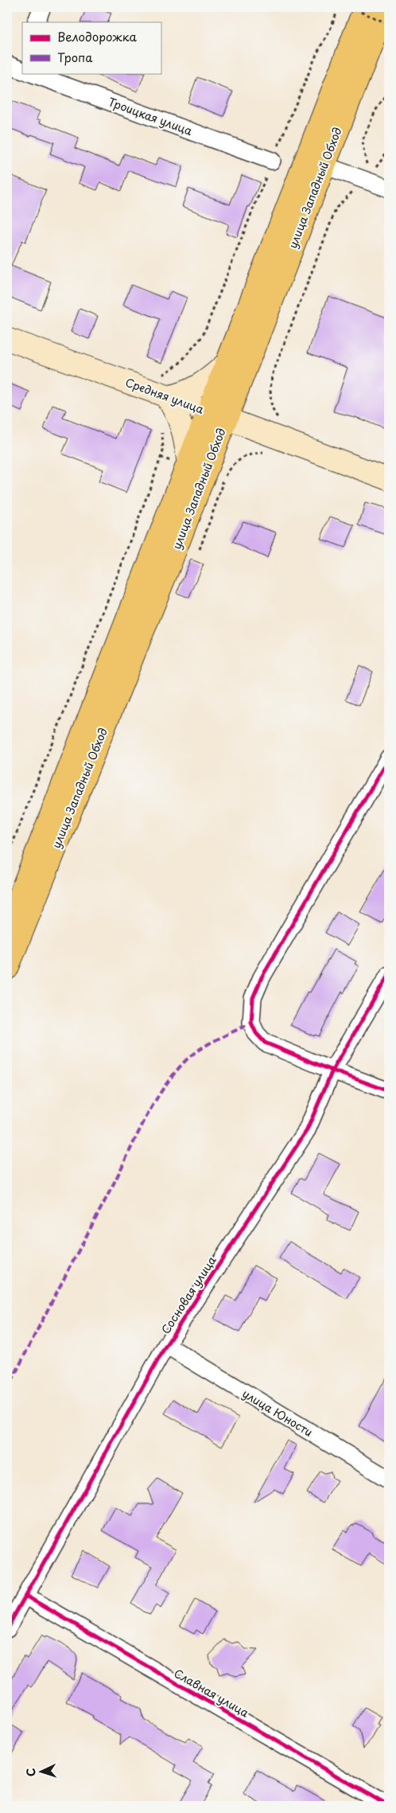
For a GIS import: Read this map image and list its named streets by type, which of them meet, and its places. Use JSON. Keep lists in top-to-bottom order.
{
  "streets": {
    "highway": ["улица Западный Обход"],
    "street": [
      "Троицкая улица",
      "Средняя улица",
      "Сосновая улица",
      "улица Юности",
      "Славная улица"
    ]
  },
  "crossings": [
    ["улица Западный Обход", "Средняя улица"],
    ["Сосновая улица", "улица Юности"],
    ["Сосновая улица", "Славная улица"]
  ],
  "legend": ["Велодорожка", "Тропа"],
  "north": "left"
}
